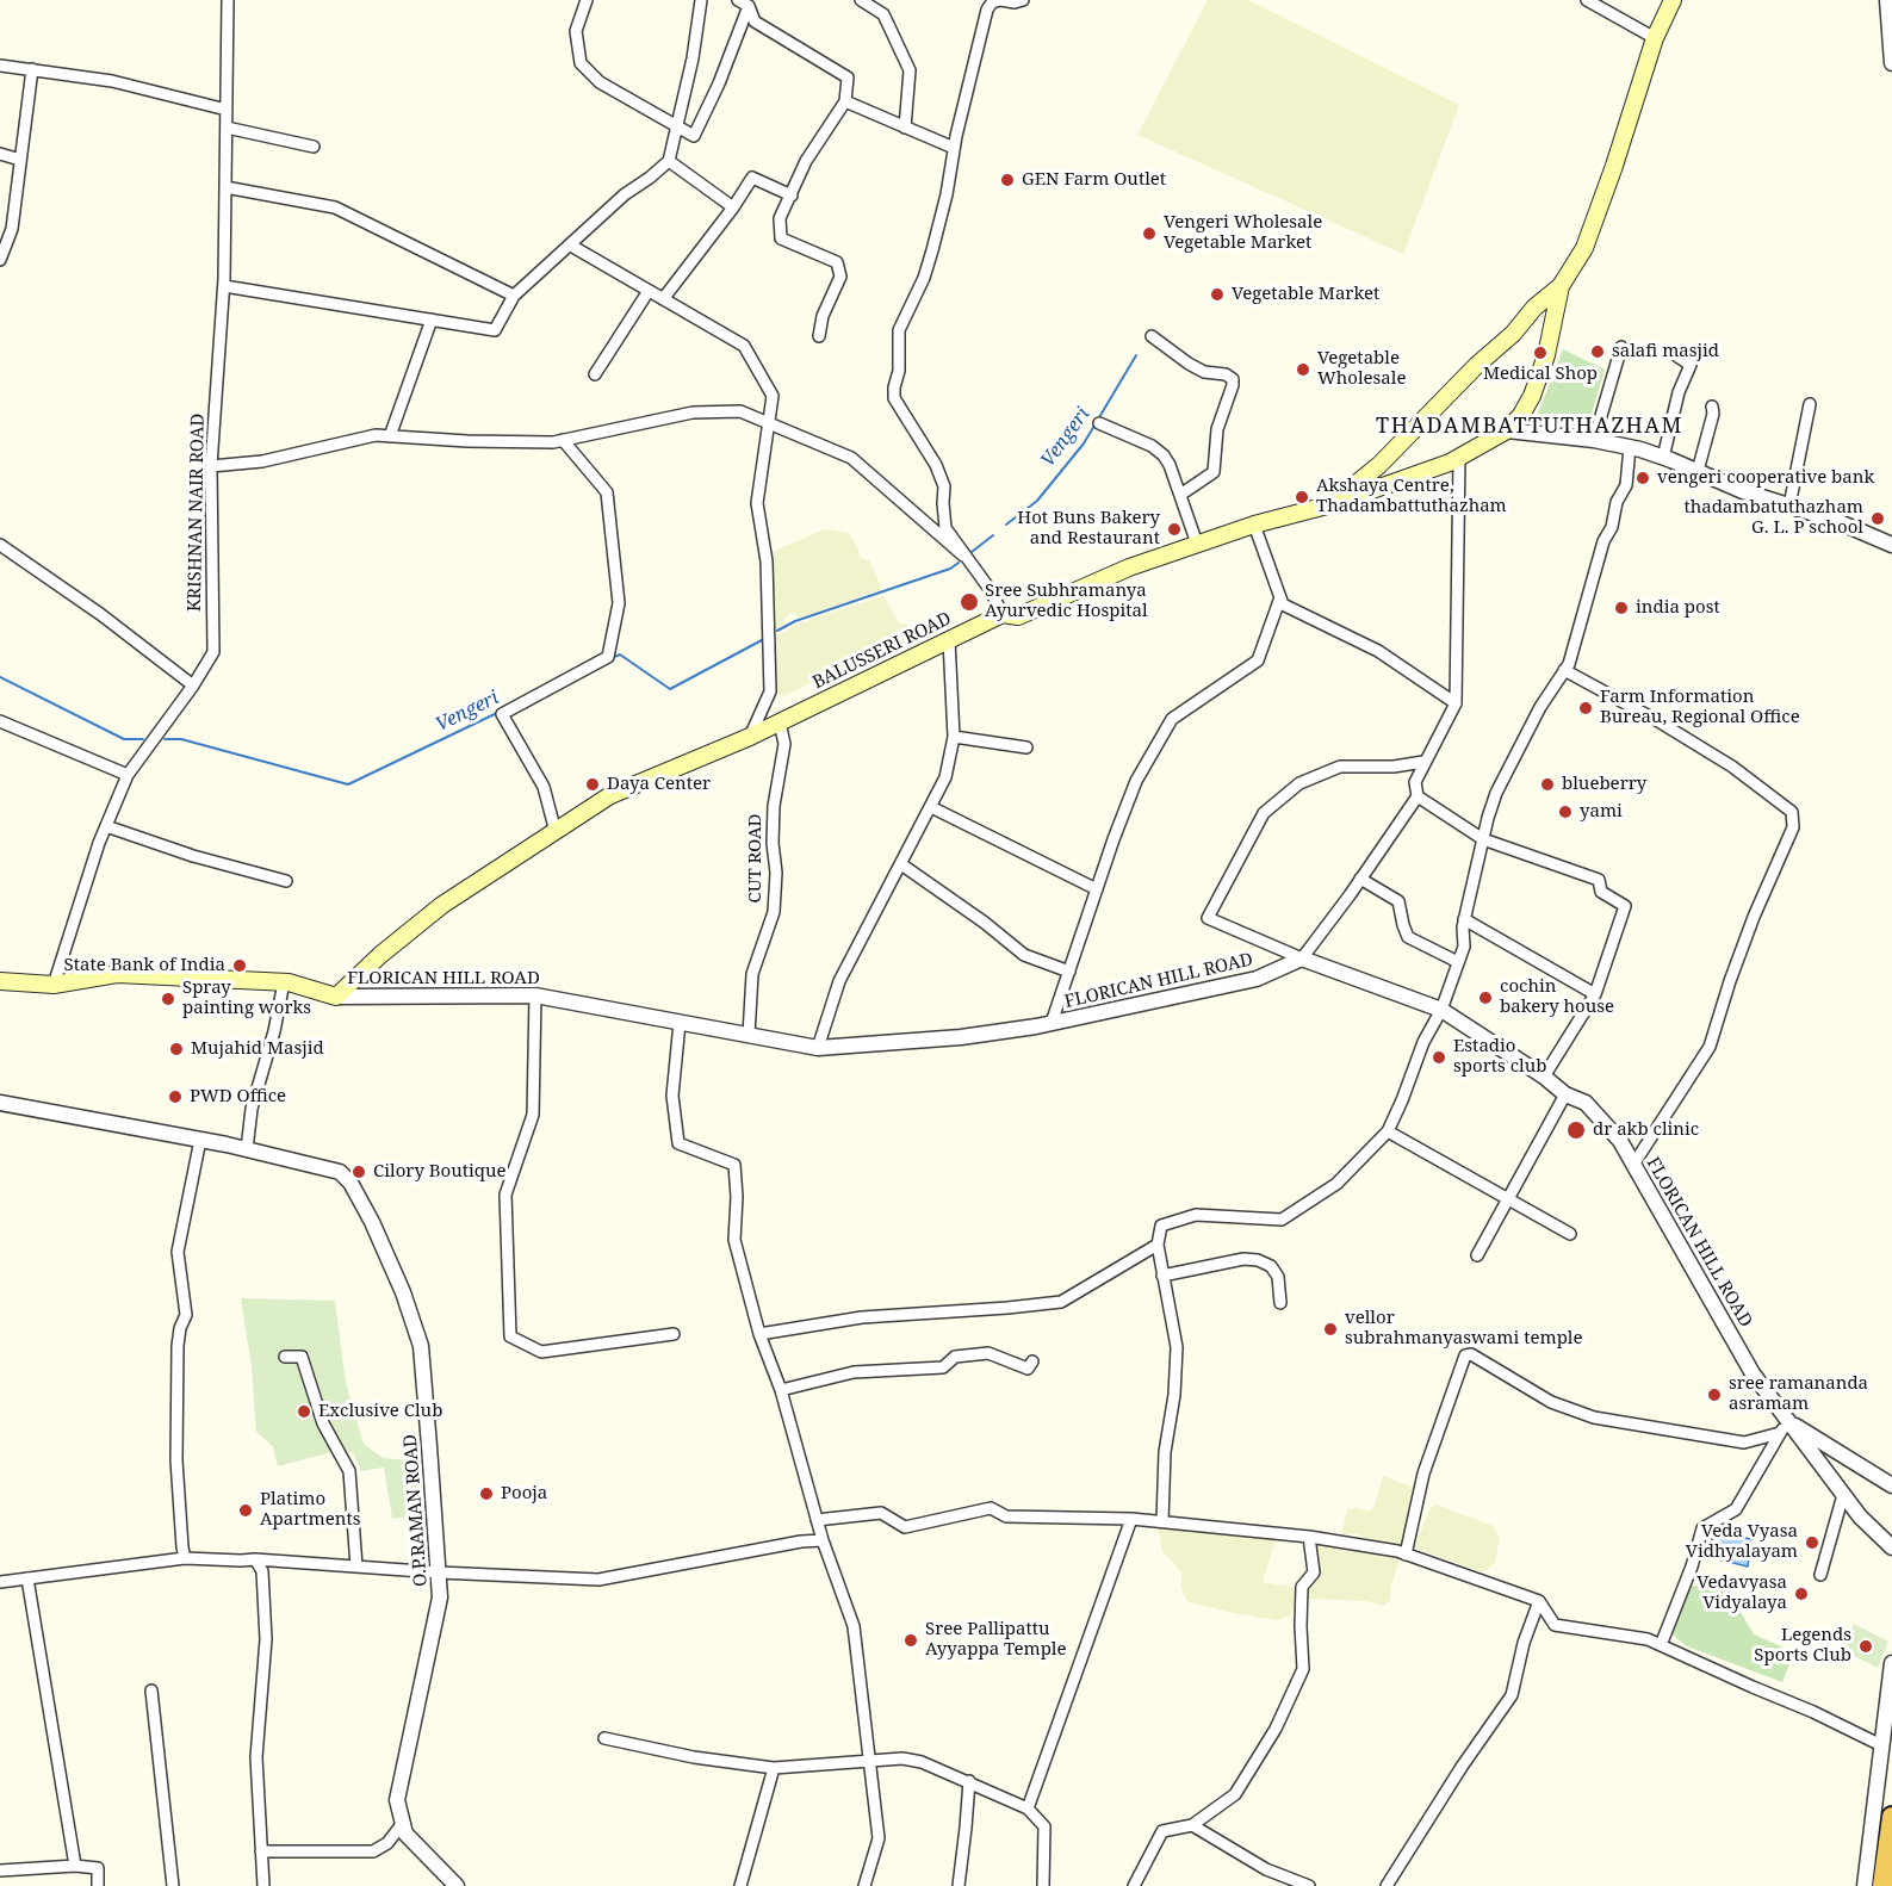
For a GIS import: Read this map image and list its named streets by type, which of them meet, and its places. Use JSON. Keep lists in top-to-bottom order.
{
  "streets": {
    "main road": ["BALUSSERI ROAD"],
    "street": [
      "KRISHNAN NAIR ROAD",
      "CUT ROAD",
      "FLORICAN HILL ROAD",
      "O.P.RAMAN ROAD"
    ]
  },
  "crossings": [
    ["BALUSSERI ROAD", "CUT ROAD"],
    ["BALUSSERI ROAD", "FLORICAN HILL ROAD"],
    ["CUT ROAD", "FLORICAN HILL ROAD"]
  ],
  "districts": ["THADAMBATTUTHAZHAM"],
  "water": ["Vengeri"],
  "places": [
    "GEN Farm Outlet",
    "Vengeri Wholesale Vegetable Market",
    "Vegetable Market",
    "salafi masjid",
    "Medical Shop",
    "Vegetable Wholesale",
    "vengeri cooperative bank",
    "Akshaya Centre, Thadambattuthazham",
    "thadambatuthazham G. L. P school",
    "Hot Buns Bakery and Restaurant",
    "Sree Subhramanya Ayurvedic Hospital",
    "india post",
    "Farm Information Bureau, Regional Office",
    "Daya Center",
    "blueberry",
    "yami",
    "State Bank of India",
    "cochin bakery house",
    "Spray painting works",
    "Mujahid Masjid",
    "Estadio sports club",
    "PWD Office",
    "dr akb clinic",
    "Cilory Boutique",
    "vellor subrahmanyaswami temple",
    "sree ramananda asramam",
    "Exclusive Club",
    "Pooja",
    "Platimo Apartments",
    "Veda Vyasa Vidhyalayam",
    "Vedavyasa Vidyalaya",
    "Sree Pallipattu Ayyappa Temple",
    "Legends Sports Club"
  ]
}
